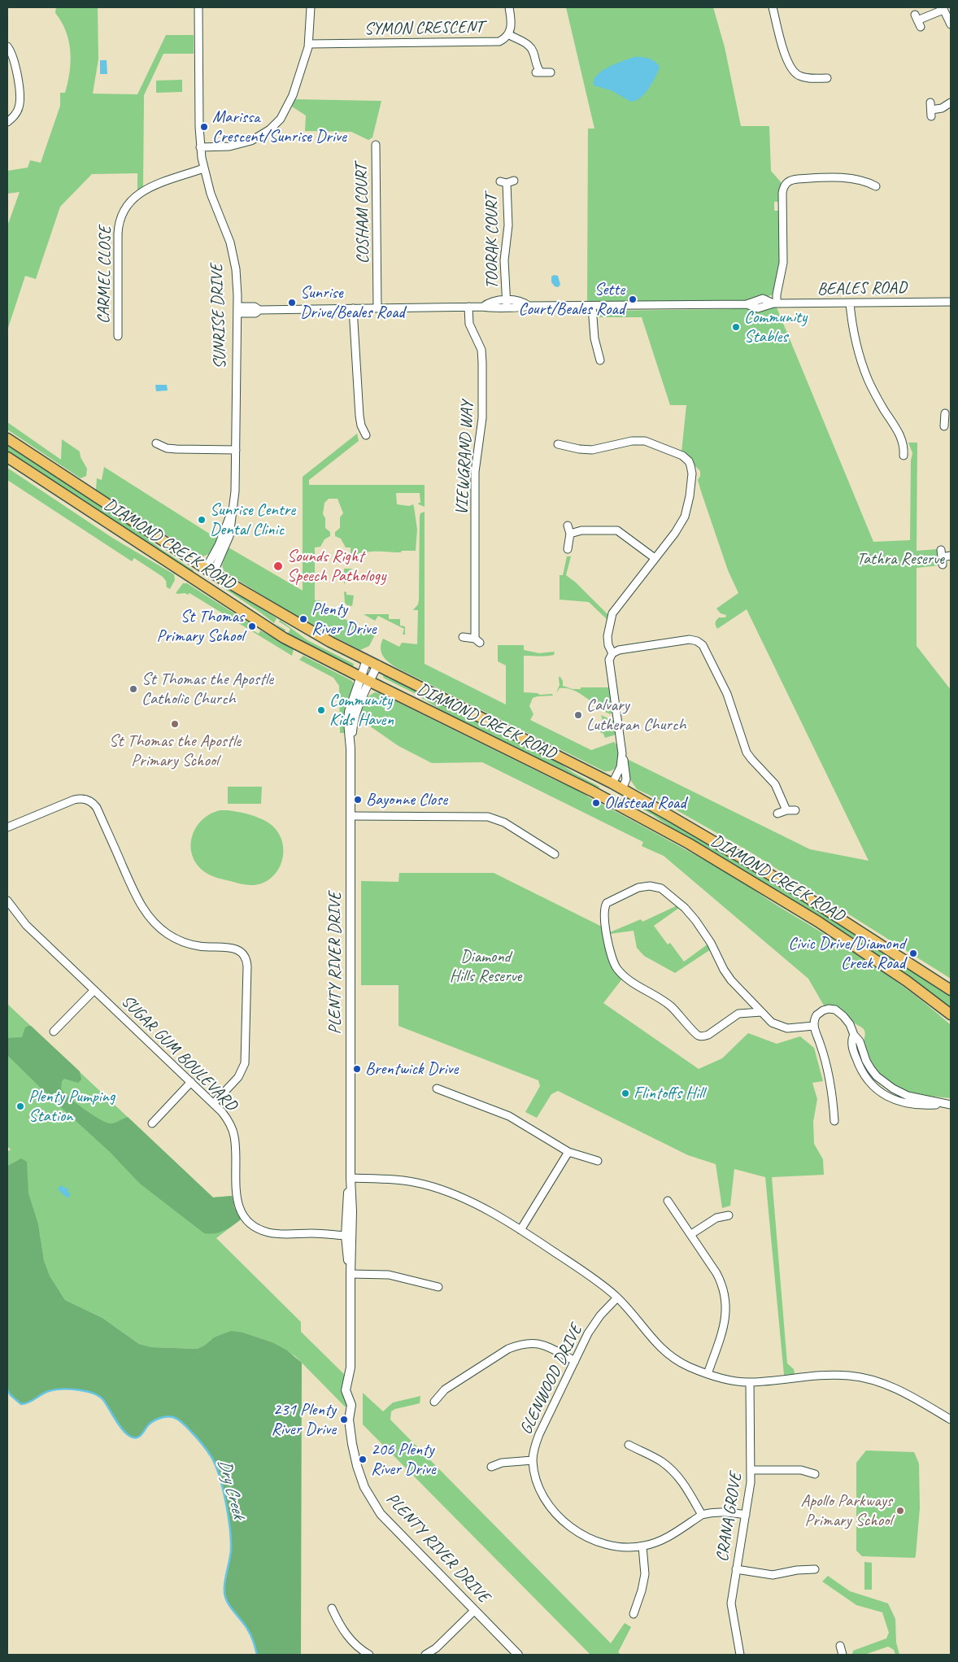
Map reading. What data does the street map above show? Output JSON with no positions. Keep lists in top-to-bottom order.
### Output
{
  "streets": {
    "main road": ["SUNRISE DRIVE", "DIAMOND CREEK ROAD"],
    "street": [
      "SYMON CRESCENT",
      "COSHAM COURT",
      "TOORAK COURT",
      "CARMEL CLOSE",
      "BEALES ROAD",
      "VIEWGRAND WAY",
      "PLENTY RIVER DRIVE",
      "SUGAR GUM BOULEVARD",
      "GLENWOOD DRIVE",
      "CRANA GROVE"
    ]
  },
  "crossings": [
    ["COSHAM COURT", "BEALES ROAD"],
    ["TOORAK COURT", "BEALES ROAD"],
    ["CARMEL CLOSE", "SUNRISE DRIVE"],
    ["BEALES ROAD", "SUNRISE DRIVE"],
    ["BEALES ROAD", "VIEWGRAND WAY"],
    ["SUNRISE DRIVE", "DIAMOND CREEK ROAD"],
    ["DIAMOND CREEK ROAD", "PLENTY RIVER DRIVE"],
    ["PLENTY RIVER DRIVE", "SUGAR GUM BOULEVARD"],
    ["GLENWOOD DRIVE", "CRANA GROVE"]
  ],
  "water": ["Dry Creek"],
  "parks": ["Tathra Reserve", "Diamond Hills Reserve"],
  "places": [
    "Marissa Crescent/Sunrise Drive",
    "Sette Court/Beales Road",
    "Sunrise Drive/Beales Road",
    "Community Stables",
    "Sunrise Centre Dental Clinic",
    "Sounds Right Speech Pathology",
    "Plenty River Drive",
    "St Thomas Primary School",
    "St Thomas the Apostle Catholic Church",
    "Community Kids Haven",
    "Calvary Lutheran Church",
    "St Thomas the Apostle Primary School",
    "Bayonne Close",
    "Oldstead Road",
    "Civic Drive/Diamond Creek Road",
    "Brentwick Drive",
    "Flintoffs Hill",
    "Plenty Pumping Station",
    "231 Plenty River Drive",
    "206 Plenty River Drive",
    "Apollo Parkways Primary School"
  ]
}
